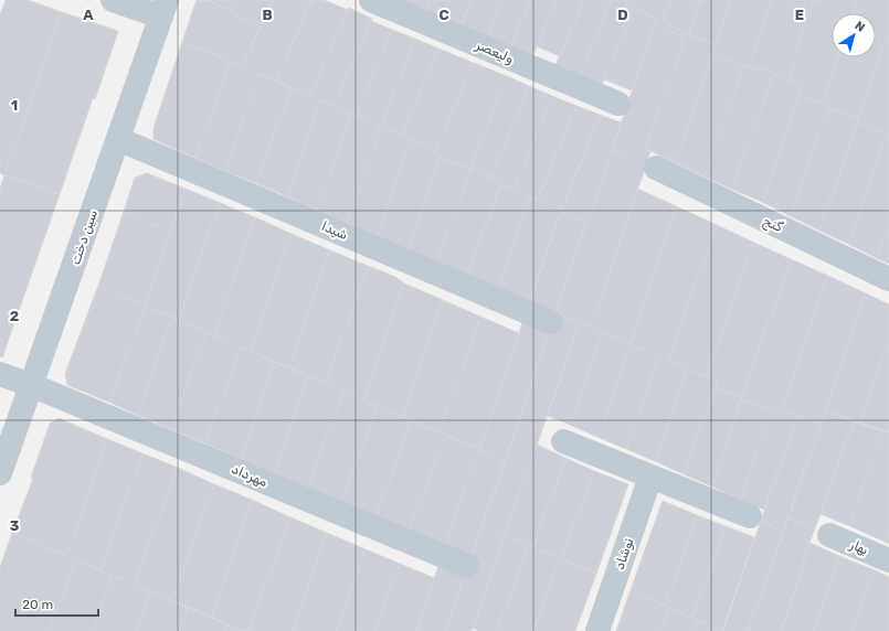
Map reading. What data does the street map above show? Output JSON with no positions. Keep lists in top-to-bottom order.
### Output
{
  "streets": {
    "street": [
      "ولیعصر",
      "گنج",
      "شیدا",
      "سین دخت",
      "مهرداد",
      "بهار",
      "نوشاد"
    ]
  },
  "crossings": [
    ["شیدا", "سین دخت"],
    ["سین دخت", "مهرداد"]
  ],
  "scale_bar": "20 m",
  "north": "top right",
  "grid": {
    "columns": [
      "A",
      "B",
      "C",
      "D",
      "E"
    ],
    "rows": ["1", "2", "3"]
  }
}
